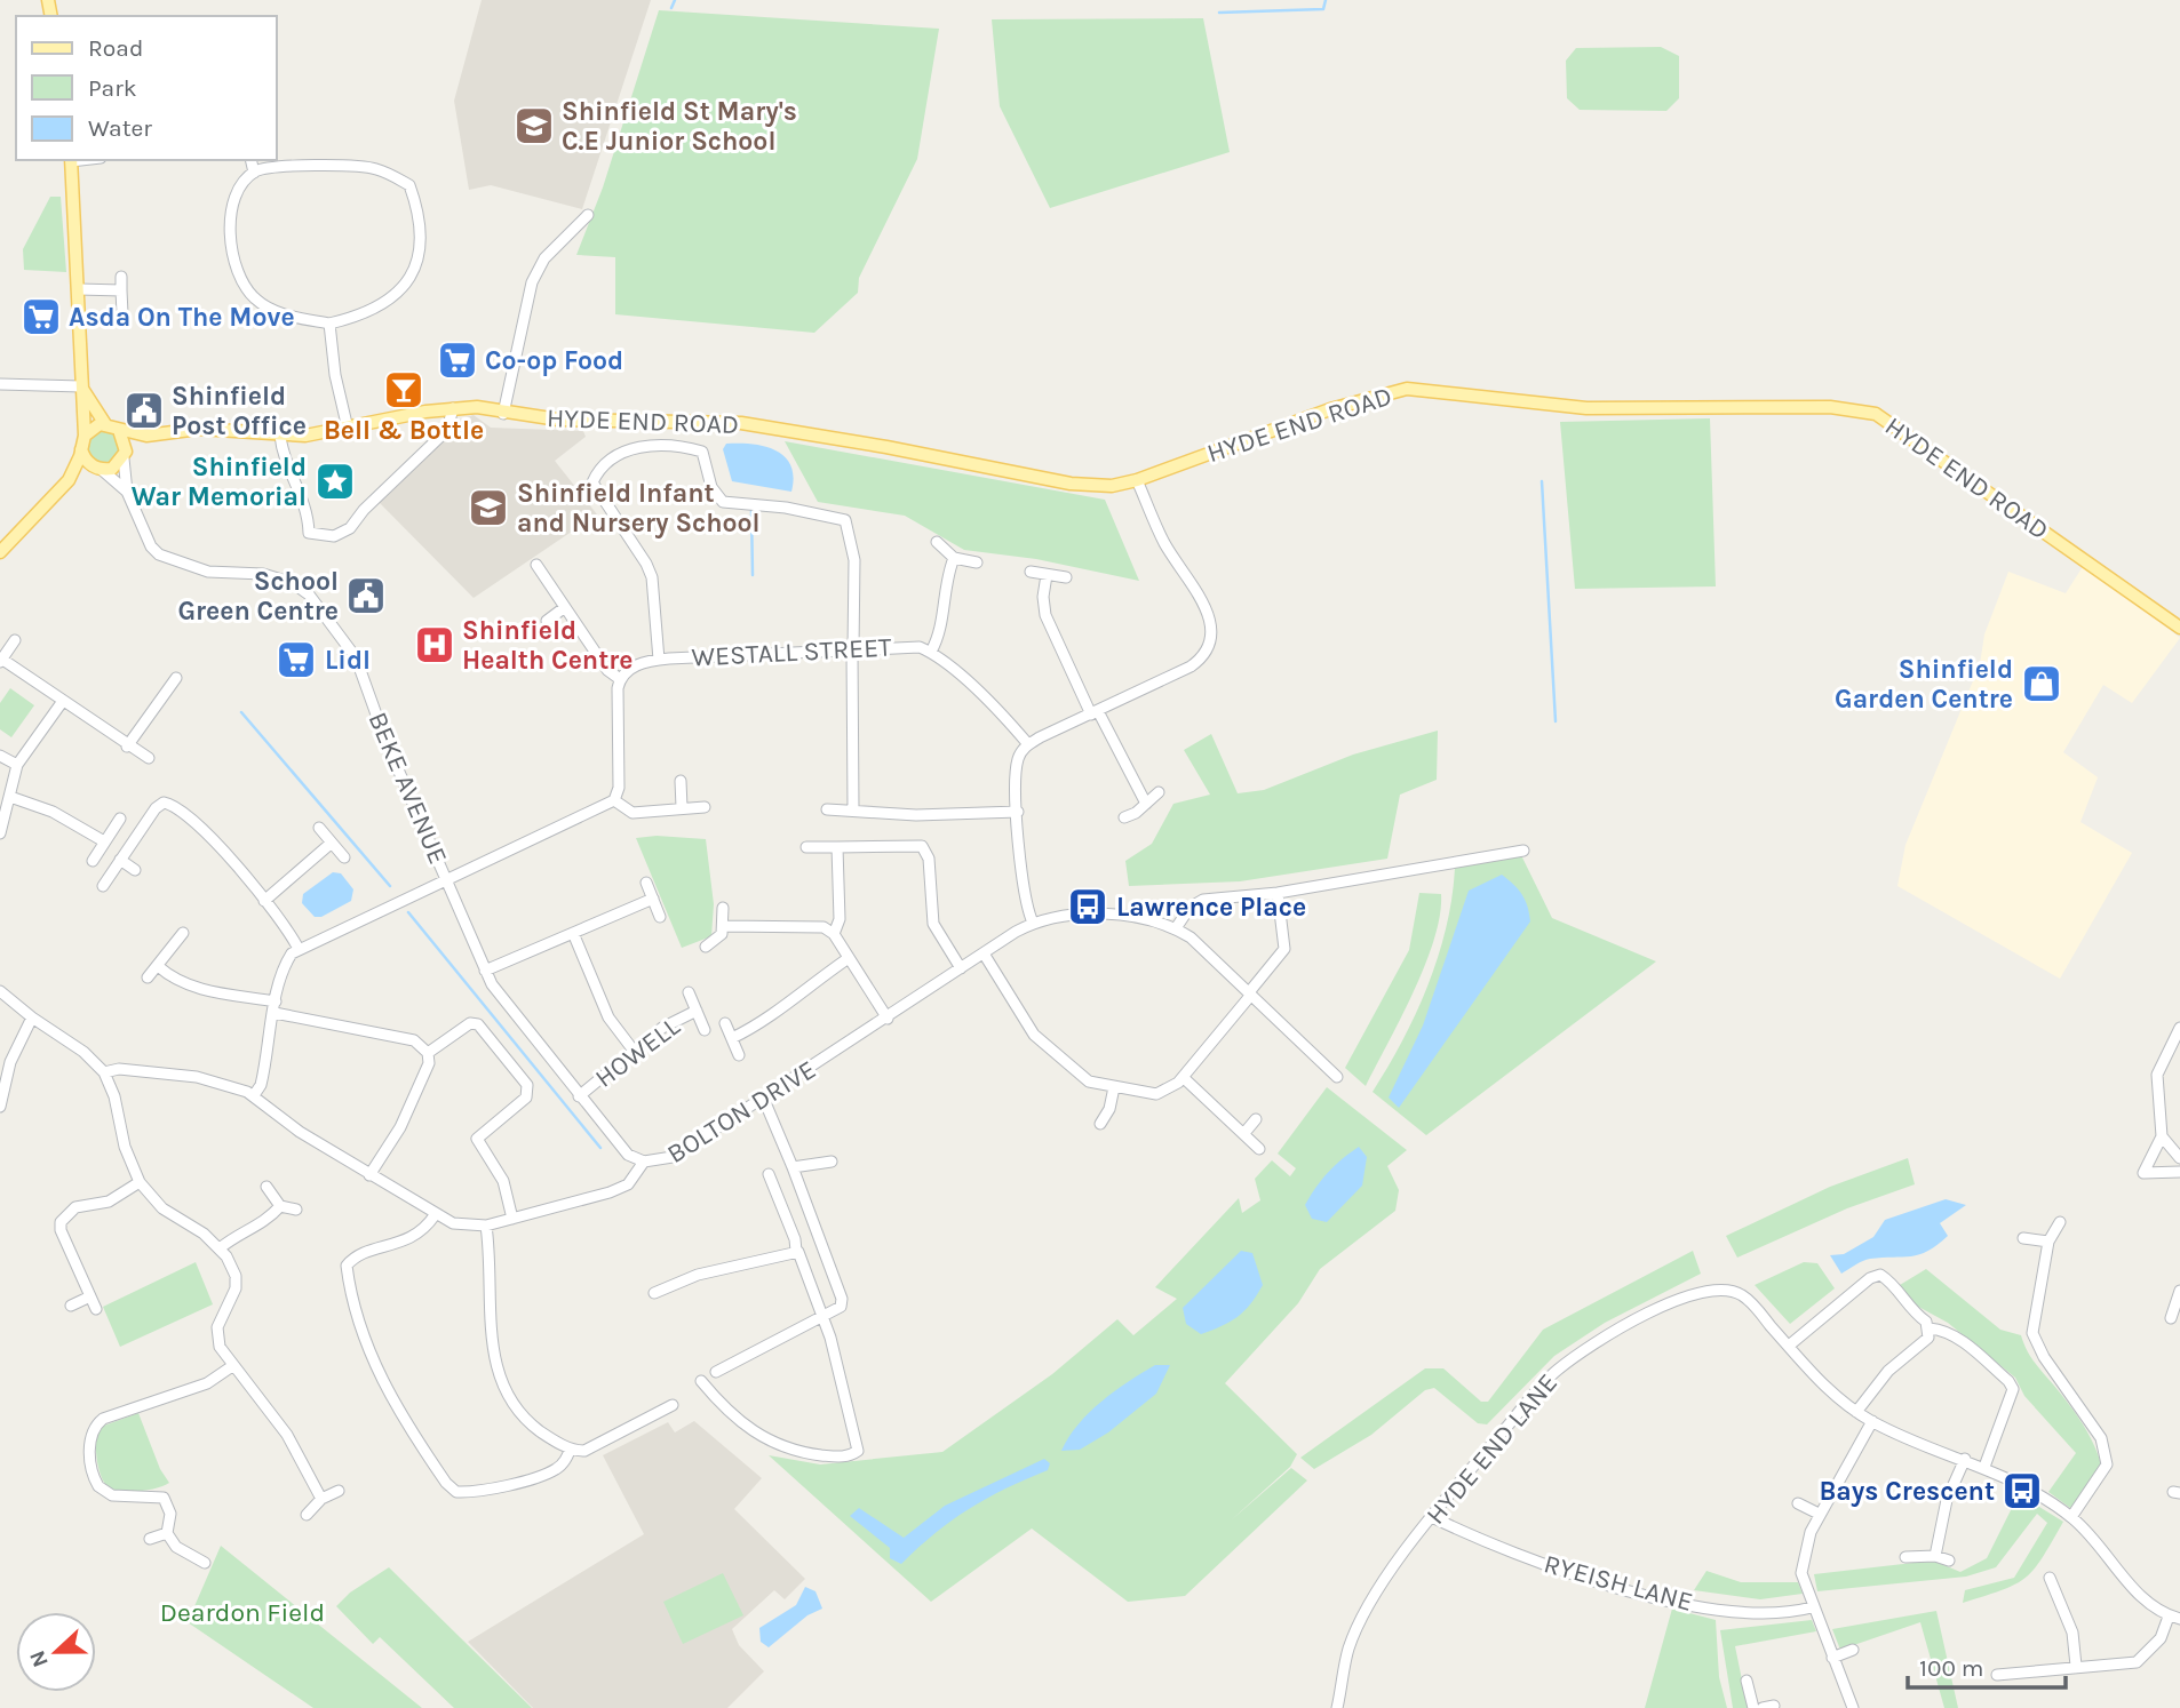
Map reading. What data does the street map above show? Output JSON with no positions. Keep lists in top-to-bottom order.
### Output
{
  "streets": {
    "main road": ["HYDE END ROAD"],
    "street": [
      "WESTALL STREET",
      "BEKE AVENUE",
      "HOWELL",
      "BOLTON DRIVE",
      "HYDE END LANE",
      "RYEISH LANE"
    ]
  },
  "crossings": [
    ["BEKE AVENUE", "HOWELL"],
    ["BEKE AVENUE", "BOLTON DRIVE"],
    ["HYDE END LANE", "RYEISH LANE"]
  ],
  "parks": ["Deardon Field"],
  "places": {
    "school or university": ["Shinfield St Mary's C.E Junior School", "Shinfield Infant and Nursery School"],
    "supermarket": ["Asda On The Move", "Co-op Food", "Lidl"],
    "bar": ["Bell & Bottle"],
    "public building": ["Shinfield Post Office", "School Green Centre"],
    "place": ["Shinfield War Memorial"],
    "hospital": ["Shinfield Health Centre"],
    "shop": ["Shinfield Garden Centre"],
    "bus stop": ["Lawrence Place", "Bays Crescent"]
  },
  "legend": ["Road", "Park", "Water"],
  "scale_bar": "100 m",
  "north": "left"
}
